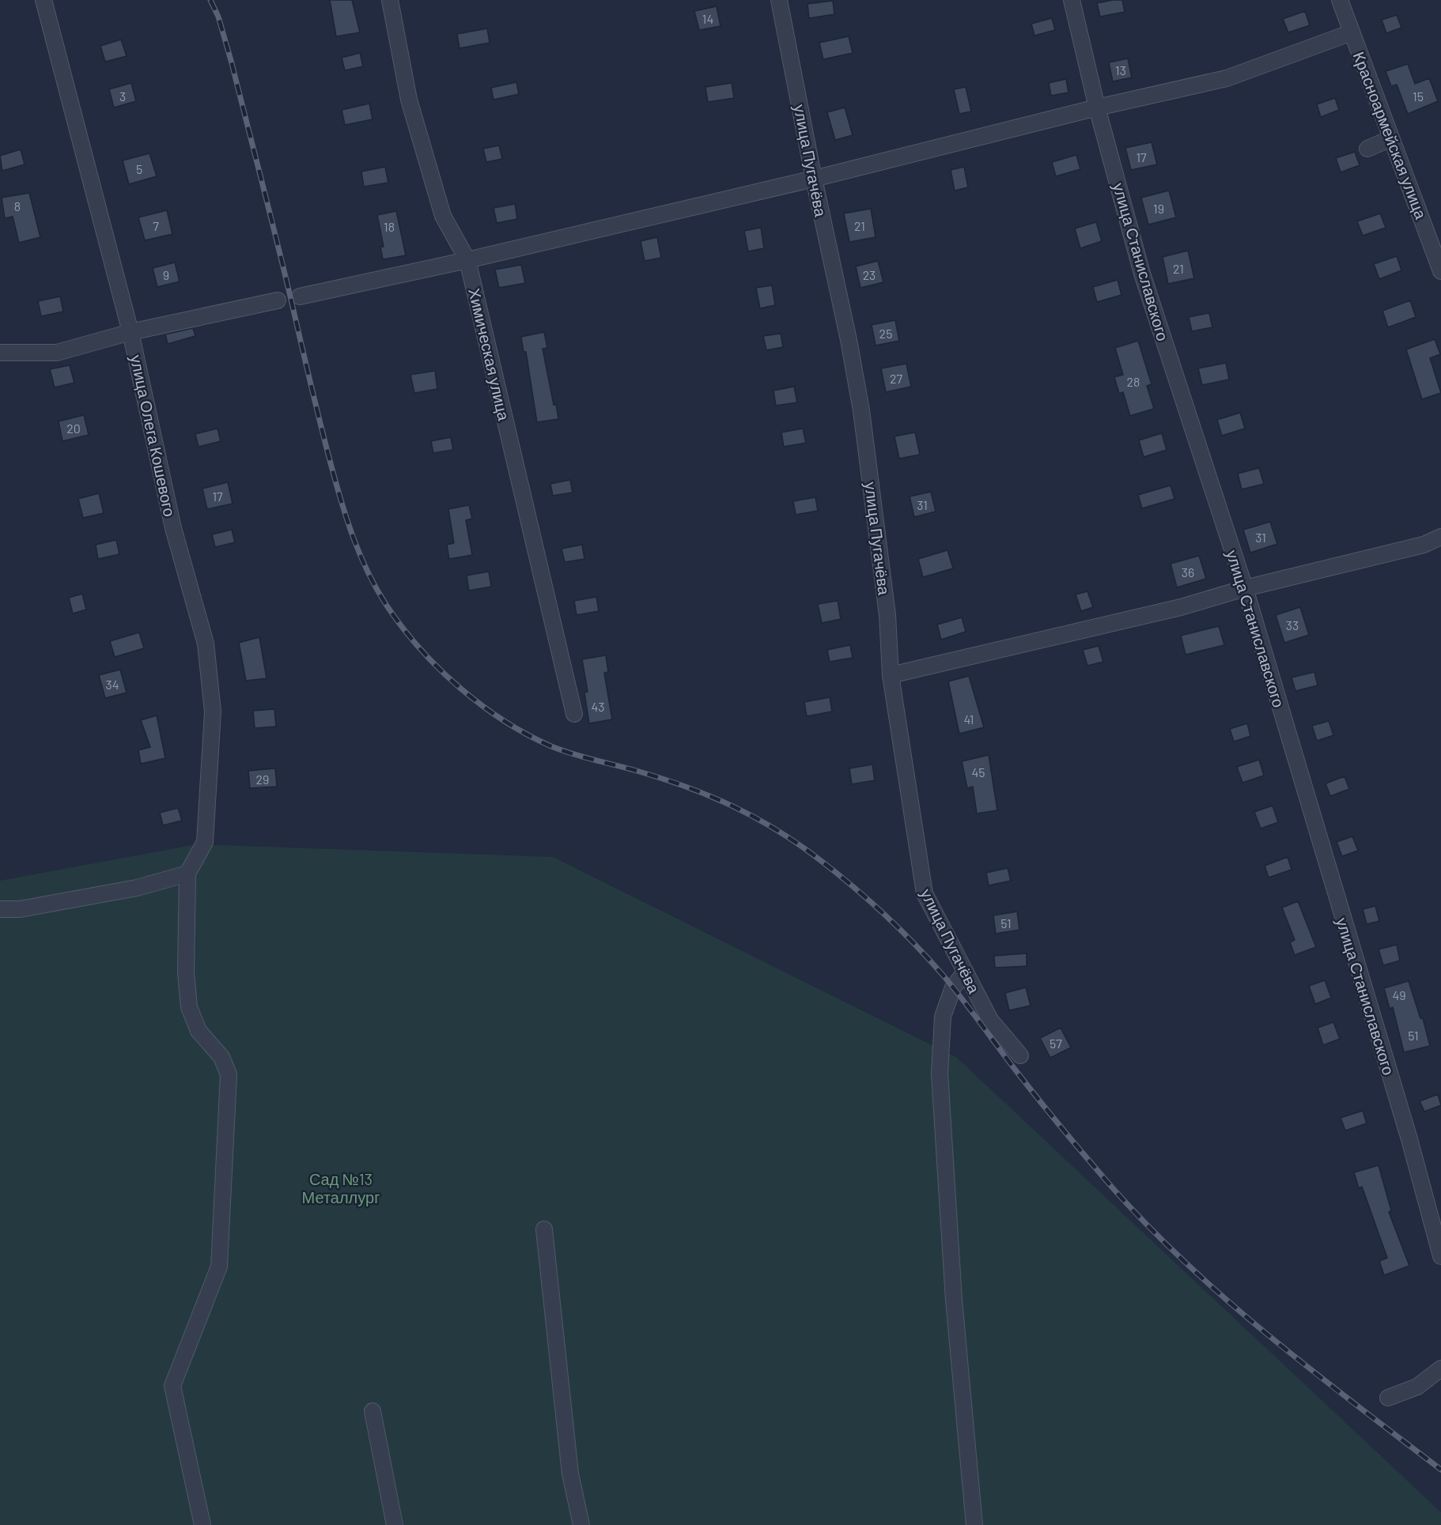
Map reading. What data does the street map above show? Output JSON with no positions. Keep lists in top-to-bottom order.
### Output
{
  "streets": {
    "street": [
      "Красноармейская улица",
      "улица Пугачёва",
      "улица Станиславского",
      "Химическая улица",
      "улица Олега Кошевого"
    ]
  },
  "parks": ["Сад №13 Металлург"],
  "house_numbers": [
    "14",
    "13",
    "3",
    "15",
    "17",
    "5",
    "8",
    "19",
    "7",
    "21",
    "18",
    "21",
    "9",
    "23",
    "25",
    "27",
    "28",
    "20",
    "17",
    "31",
    "31",
    "36",
    "33",
    "34",
    "43",
    "41",
    "45",
    "29",
    "51",
    "49",
    "51",
    "57"
  ]
}
